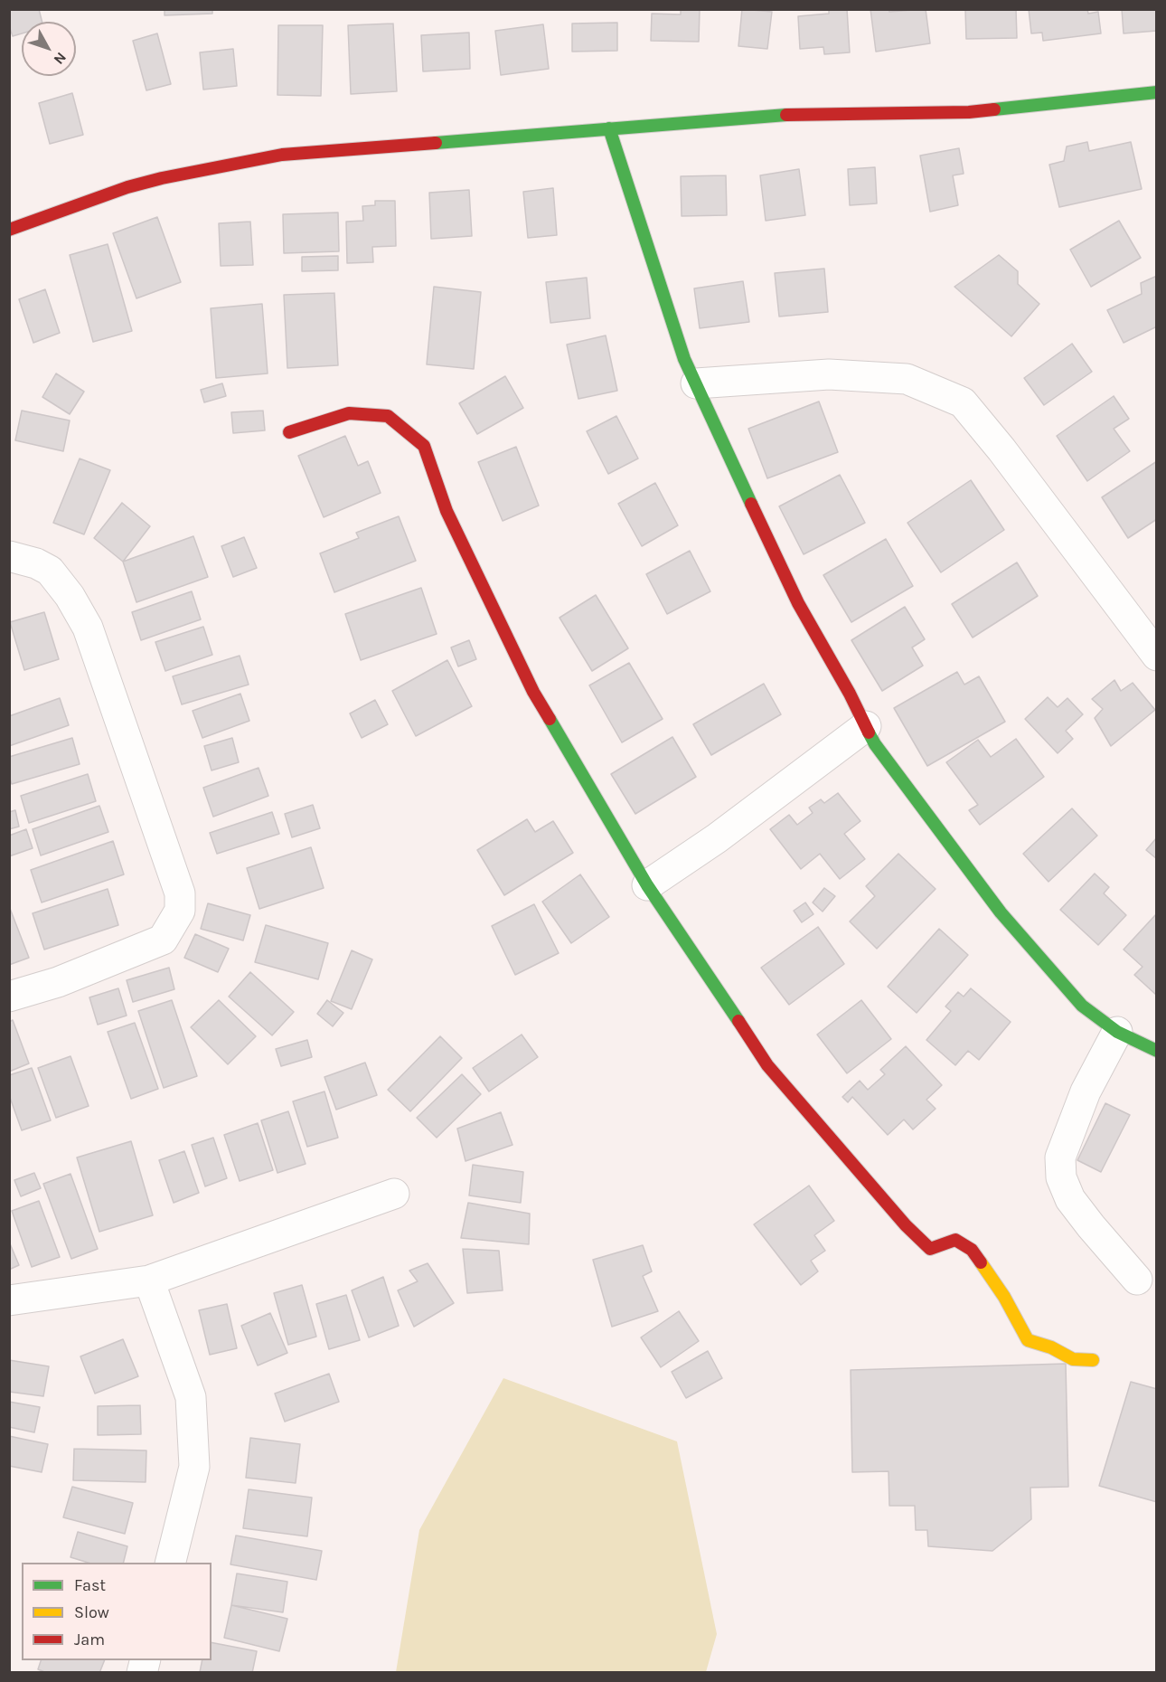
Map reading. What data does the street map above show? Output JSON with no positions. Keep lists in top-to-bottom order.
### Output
{
  "legend": ["Fast", "Slow", "Jam"],
  "north": "bottom right"
}
